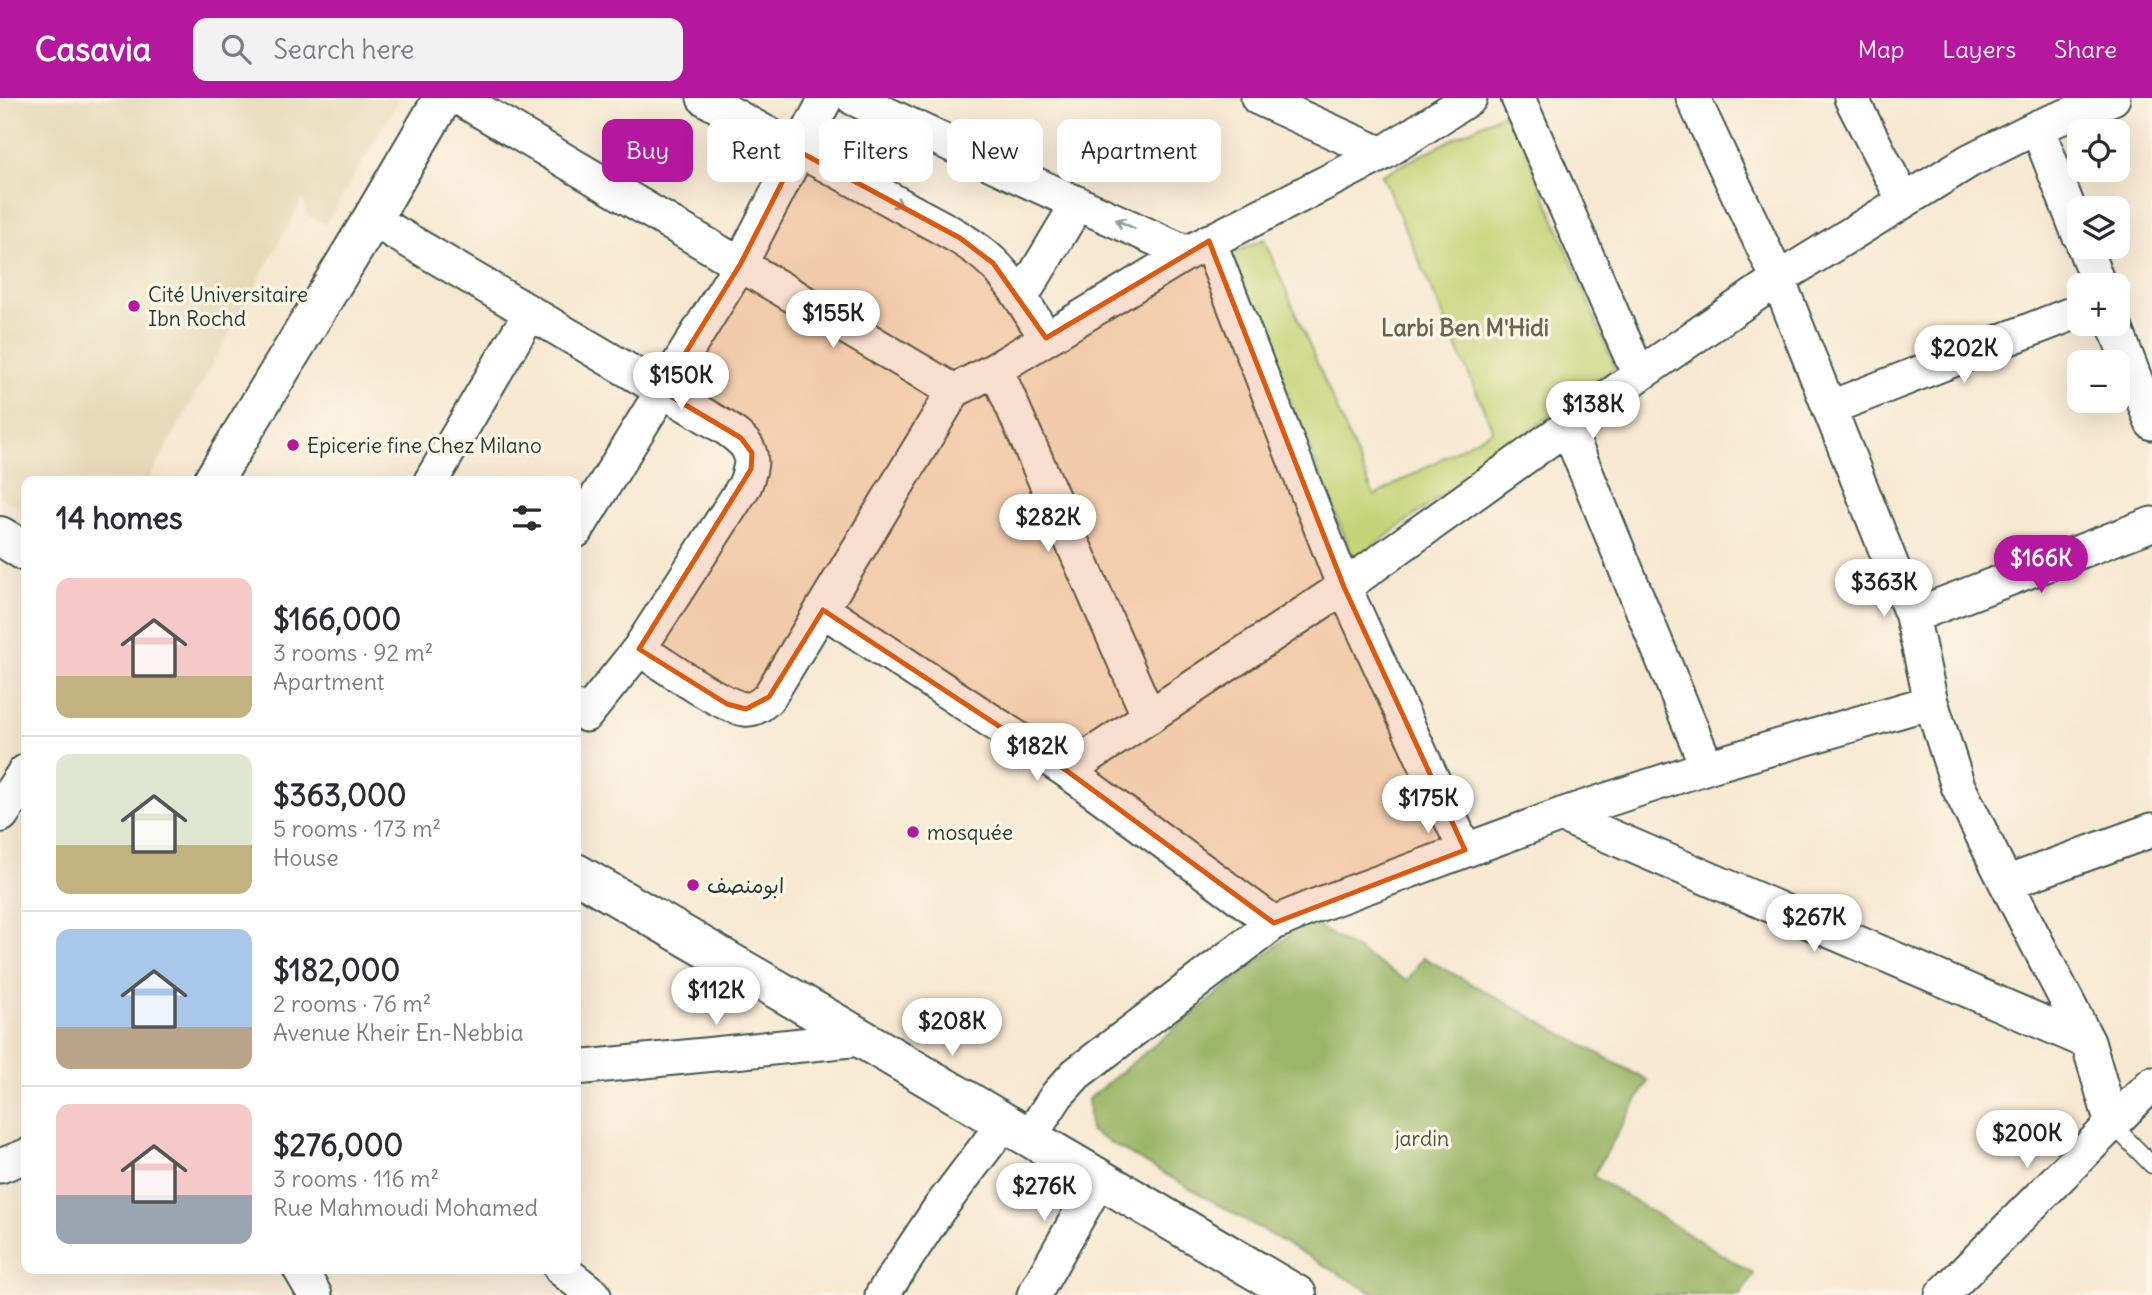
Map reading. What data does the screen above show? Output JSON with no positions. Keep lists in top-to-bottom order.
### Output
{
  "districts": ["Larbi Ben M'Hidi"],
  "parks": ["jardin"],
  "places": [
    "Cité Universitaire Ibn Rochd",
    "Epicerie fine Chez Milano",
    "mosquée",
    "ابومنصف"
  ],
  "page": {
    "header": "Casavia",
    "search": "Search here",
    "nav": ["Map", "Layers", "Share"],
    "map_buttons": ["+", "−"],
    "chip": [
      "Buy",
      "Rent",
      "Filters",
      "New",
      "Apartment"
    ],
    "price": [
      "$155K",
      "$202K",
      "$150K",
      "$138K",
      "$282K",
      "$166K",
      "$363K",
      "$182K",
      "$175K",
      "$267K",
      "$112K",
      "$208K",
      "$200K",
      "$276K"
    ],
    "heading": "14 homes",
    "list": [
      {
        "name": "$166,000",
        "note": "3 rooms · 92 m² · Apartment"
      },
      {
        "name": "$363,000",
        "note": "5 rooms · 173 m² · House"
      },
      {
        "name": "$182,000",
        "note": "2 rooms · 76 m² · Avenue Kheir En-Nebbia"
      },
      {
        "name": "$276,000",
        "note": "3 rooms · 116 m² · Rue Mahmoudi Mohamed"
      }
    ]
  }
}
